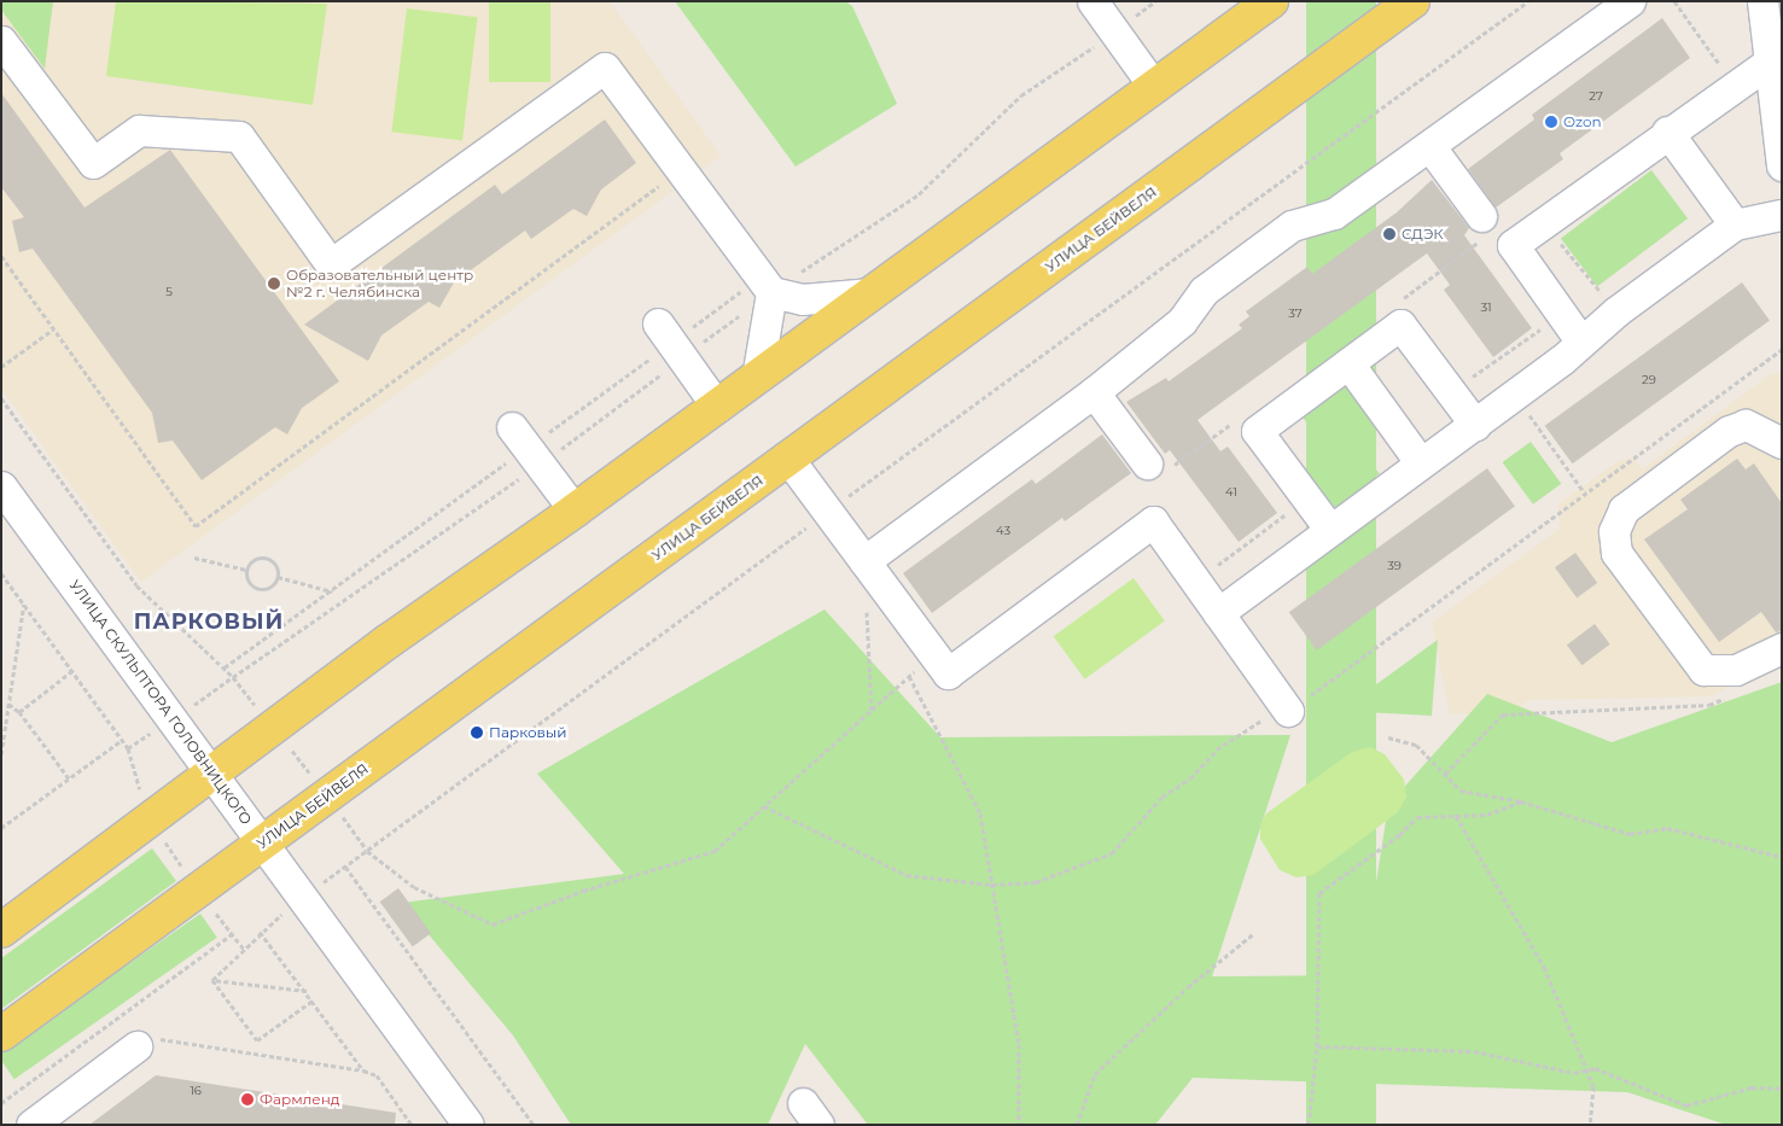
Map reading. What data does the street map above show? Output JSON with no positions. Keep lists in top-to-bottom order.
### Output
{
  "streets": {
    "main road": ["УЛИЦА БЕЙВЕЛЯ"],
    "street": ["УЛИЦА СКУЛЬПТОРА ГОЛОВНИЦКОГО"]
  },
  "crossings": [
    ["УЛИЦА БЕЙВЕЛЯ", "УЛИЦА СКУЛЬПТОРА ГОЛОВНИЦКОГО"]
  ],
  "districts": ["ПАРКОВЫЙ"],
  "places": [
    "Ozon",
    "СДЭК",
    "Образовательный центр №2 г. Челябинска",
    "Парковый",
    "Фармленд"
  ],
  "house_numbers": [
    "27",
    "5",
    "31",
    "37",
    "29",
    "41",
    "43",
    "39",
    "16"
  ]
}
